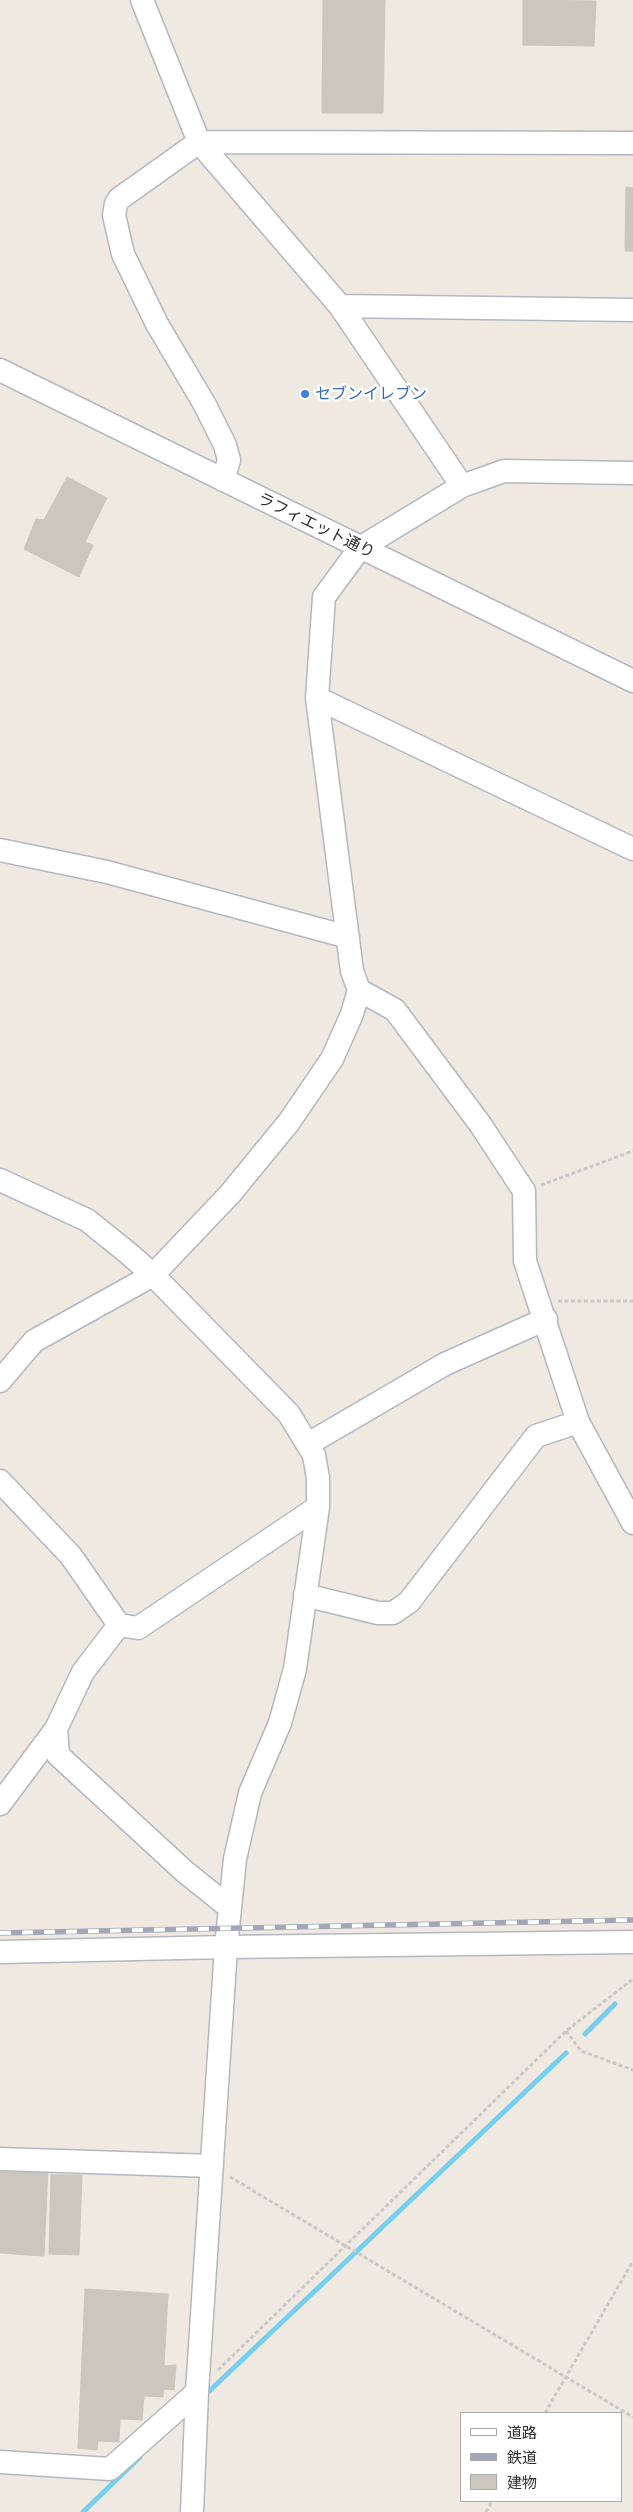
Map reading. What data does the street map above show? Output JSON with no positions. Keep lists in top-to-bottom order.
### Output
{
  "streets": {
    "street": ["ラフィエット通り"]
  },
  "places": ["セブンイレブン"],
  "legend": ["道路", "鉄道", "建物"]
}
